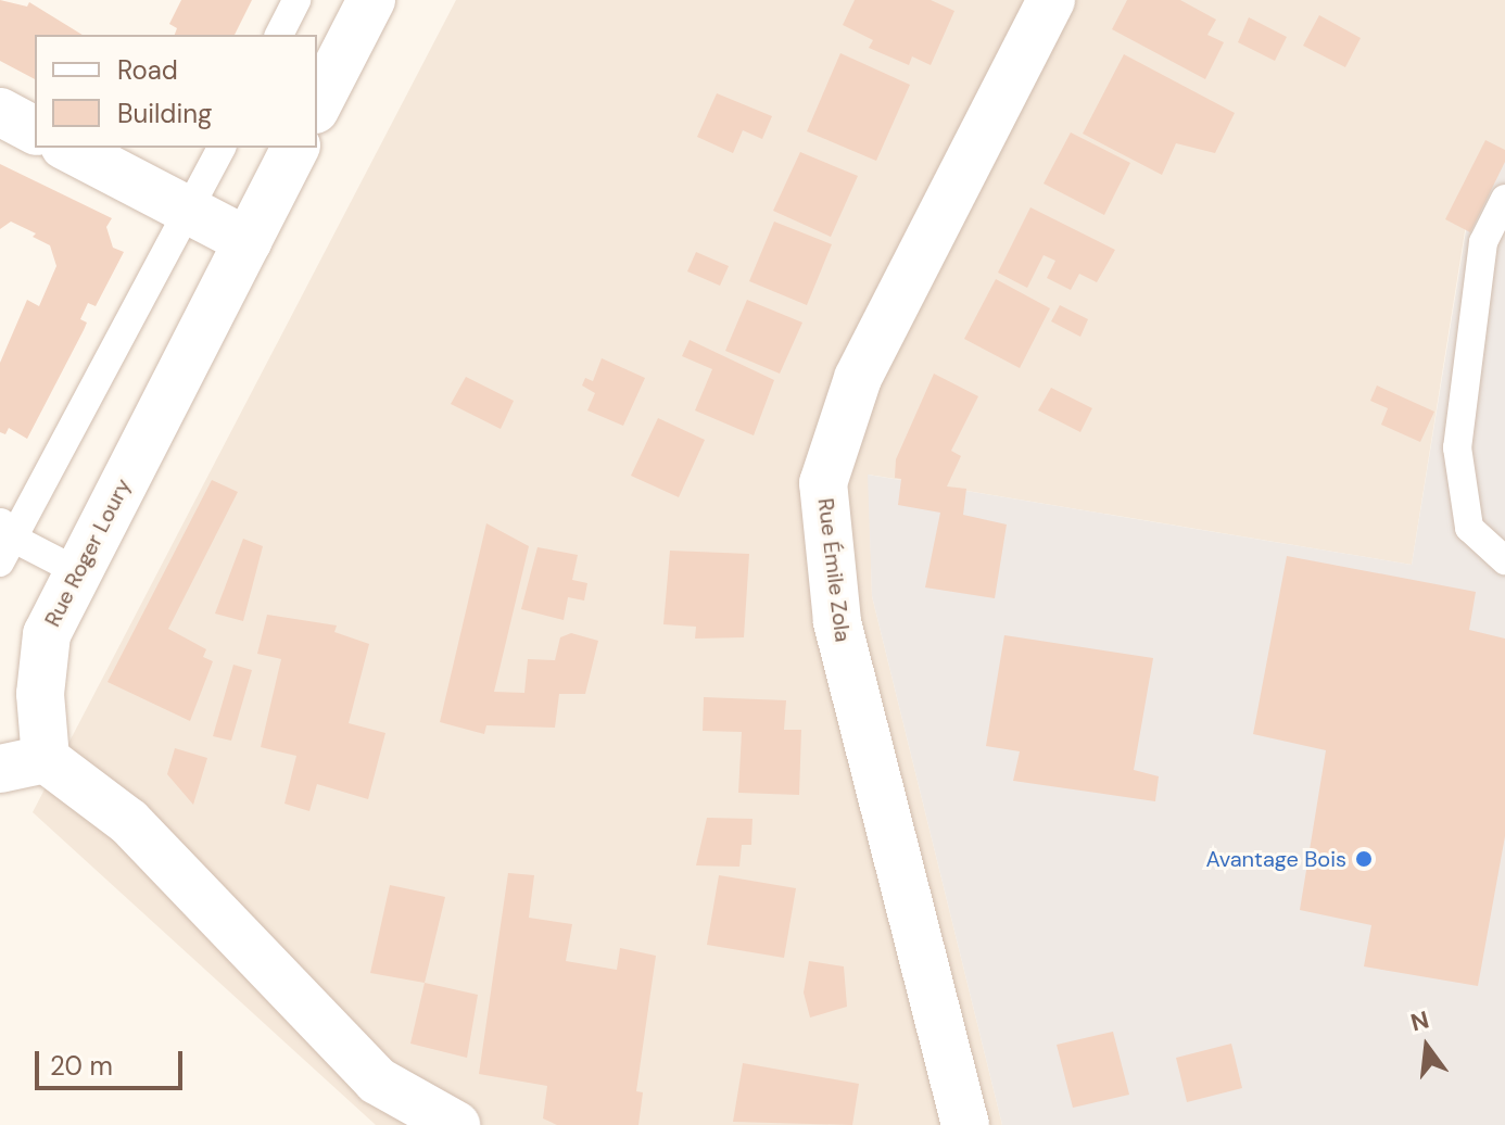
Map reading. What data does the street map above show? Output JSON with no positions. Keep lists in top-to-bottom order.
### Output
{
  "streets": {
    "street": ["Rue Roger Loury", "Rue Émile Zola"]
  },
  "places": ["Avantage Bois"],
  "legend": ["Road", "Building"],
  "scale_bar": "20 m",
  "north": "top"
}
